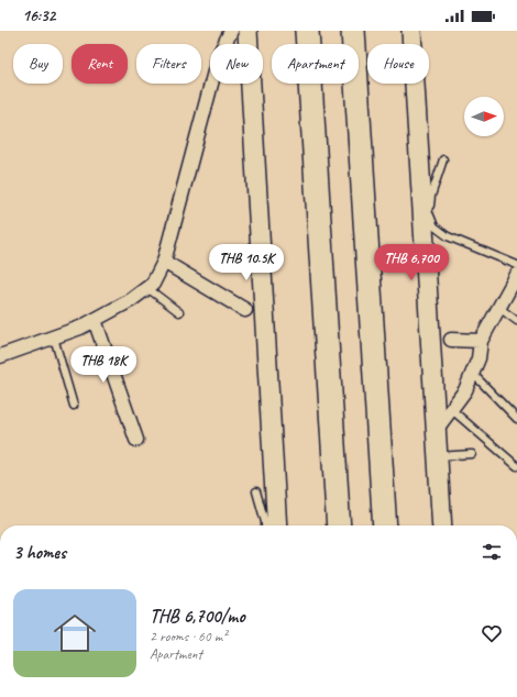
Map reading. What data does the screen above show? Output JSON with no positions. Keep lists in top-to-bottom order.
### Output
{
  "north": "right",
  "page": {
    "status": "16:32",
    "chip": [
      "Buy",
      "Rent",
      "Filters",
      "New",
      "Apartment",
      "House"
    ],
    "price": ["THB 10.5K", "THB 6,700", "THB 18K"],
    "heading": "3 homes",
    "list": [
      {
        "name": "THB 6,700/mo",
        "note": "2 rooms · 60 m² · Apartment"
      }
    ]
  }
}
